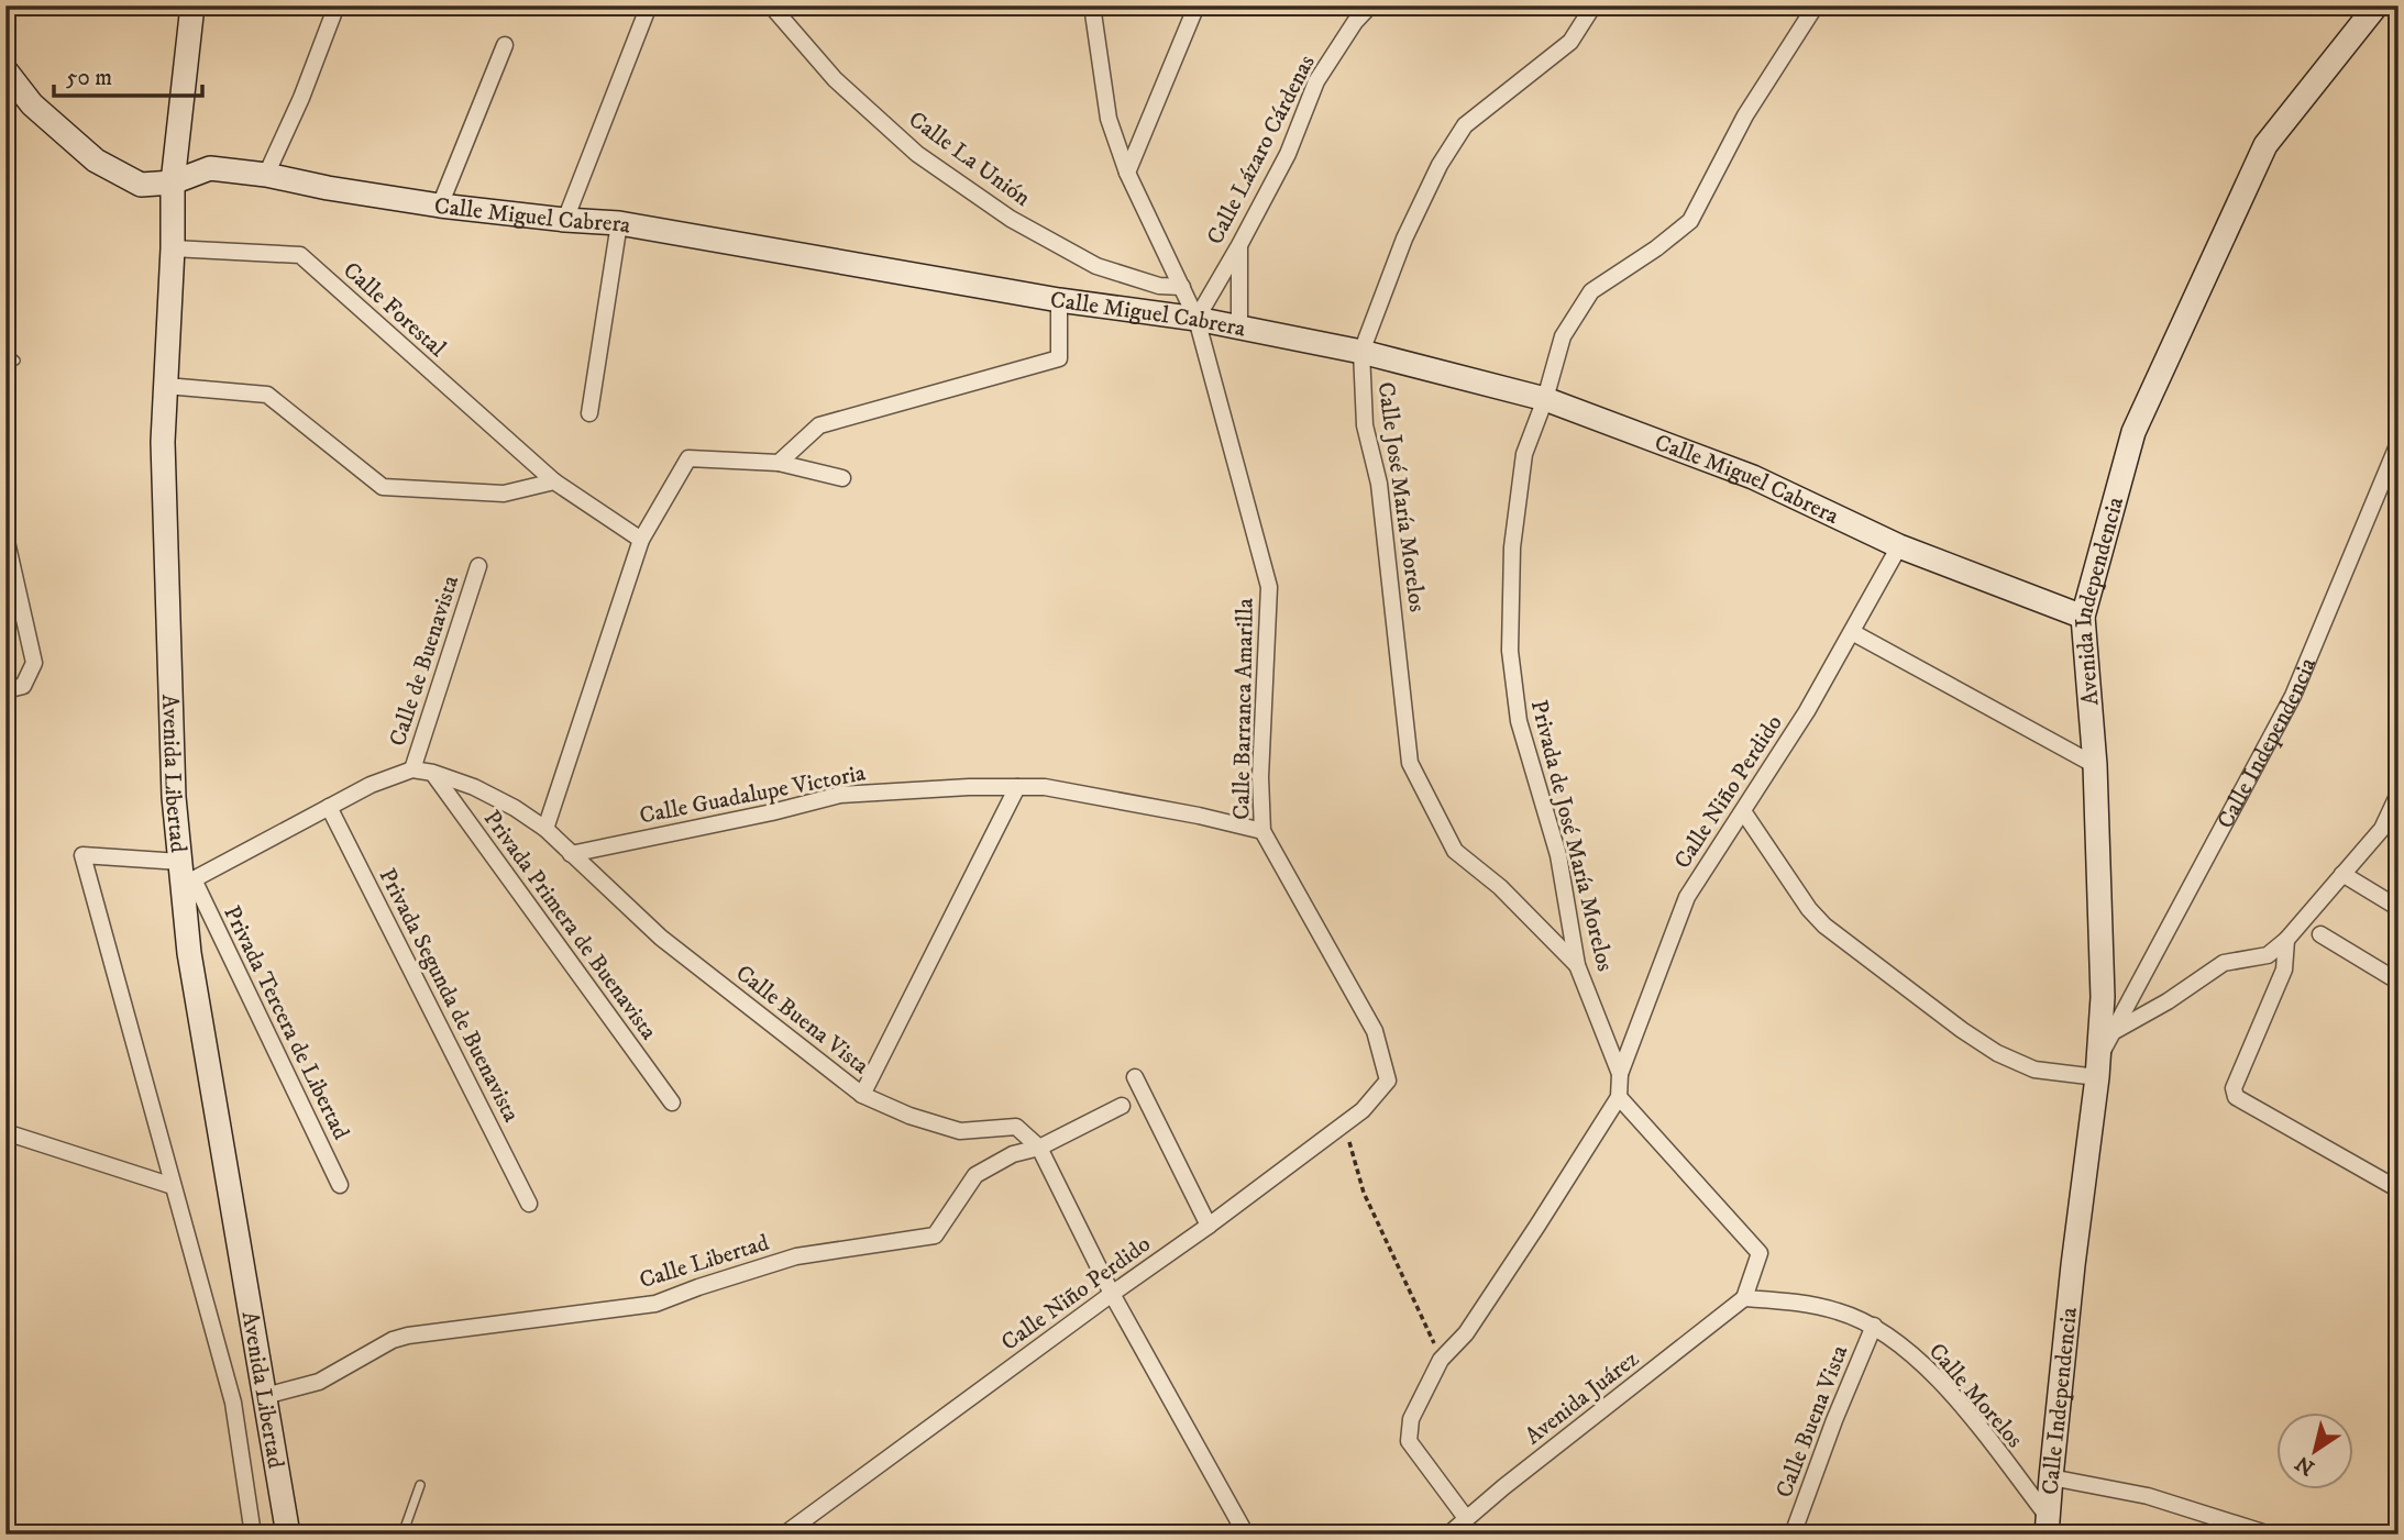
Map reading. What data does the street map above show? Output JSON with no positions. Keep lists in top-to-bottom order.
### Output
{
  "streets": {
    "street": [
      "Calle Lázaro Cárdenas",
      "Calle La Unión",
      "Calle Miguel Cabrera",
      "Calle Forestal",
      "Calle José María Morelos",
      "Avenida Independencia",
      "Calle de Buenavista",
      "Calle Barranca Amarilla",
      "Calle Independencia",
      "Avenida Libertad",
      "Calle Niño Perdido",
      "Calle Guadalupe Victoria",
      "Privada de José María Morelos",
      "Privada Primera de Buenavista",
      "Privada Segunda de Buenavista",
      "Calle Buena Vista",
      "Privada Tercera de Libertad",
      "Calle Libertad",
      "Calle Morelos",
      "Avenida Juárez"
    ]
  },
  "crossings": [
    ["Calle Lázaro Cárdenas", "Calle Miguel Cabrera"],
    ["Calle Lázaro Cárdenas", "Calle Barranca Amarilla"],
    ["Calle La Unión", "Calle Barranca Amarilla"],
    ["Calle Miguel Cabrera", "Calle José María Morelos"],
    ["Calle Miguel Cabrera", "Avenida Independencia"],
    ["Calle Miguel Cabrera", "Calle Barranca Amarilla"],
    ["Calle Miguel Cabrera", "Avenida Libertad"],
    ["Calle Miguel Cabrera", "Calle Niño Perdido"],
    ["Calle Miguel Cabrera", "Privada de José María Morelos"],
    ["Calle Forestal", "Avenida Libertad"],
    ["Calle José María Morelos", "Privada de José María Morelos"],
    ["Avenida Independencia", "Calle Independencia"],
    ["Calle de Buenavista", "Calle Buena Vista"],
    ["Calle Barranca Amarilla", "Calle Niño Perdido"],
    ["Calle Barranca Amarilla", "Calle Guadalupe Victoria"],
    ["Calle Independencia", "Calle Morelos"],
    ["Avenida Libertad", "Privada Tercera de Libertad"],
    ["Avenida Libertad", "Calle Libertad"],
    ["Calle Niño Perdido", "Privada de José María Morelos"],
    ["Calle Guadalupe Victoria", "Calle Buena Vista"],
    ["Privada Primera de Buenavista", "Calle Buena Vista"],
    ["Calle Buena Vista", "Calle Libertad"],
    ["Calle Buena Vista", "Calle Morelos"],
    ["Calle Morelos", "Avenida Juárez"]
  ],
  "scale_bar": "50 m",
  "north": "bottom left"
}
